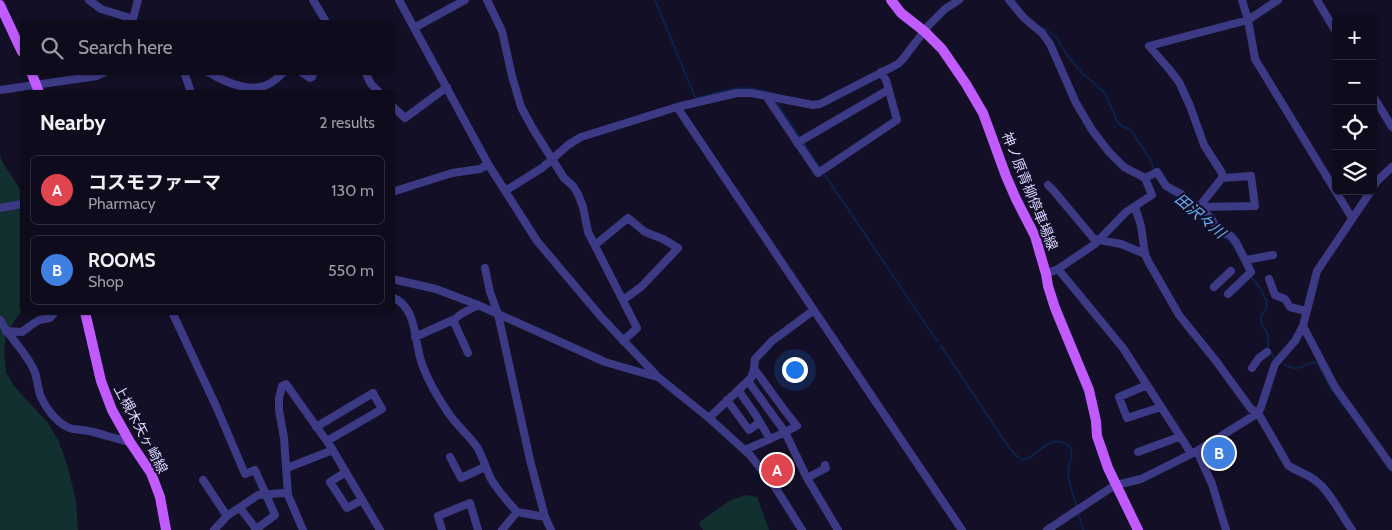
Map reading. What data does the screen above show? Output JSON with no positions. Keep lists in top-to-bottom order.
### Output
{
  "streets": {
    "main road": ["神ノ原青柳停車場線", "上槻木矢ヶ崎線"]
  },
  "water": ["田沢々川"],
  "page": {
    "map_buttons": ["+", "−"],
    "search": "Search here",
    "heading": ["Nearby", "2 results"],
    "list": [
      {
        "mark": "A",
        "name": "コスモファーマ",
        "note": "Pharmacy",
        "value": "130 m"
      },
      {
        "mark": "B",
        "name": "ROOMS",
        "note": "Shop",
        "value": "550 m"
      }
    ],
    "pins": ["B", "A"]
  }
}
